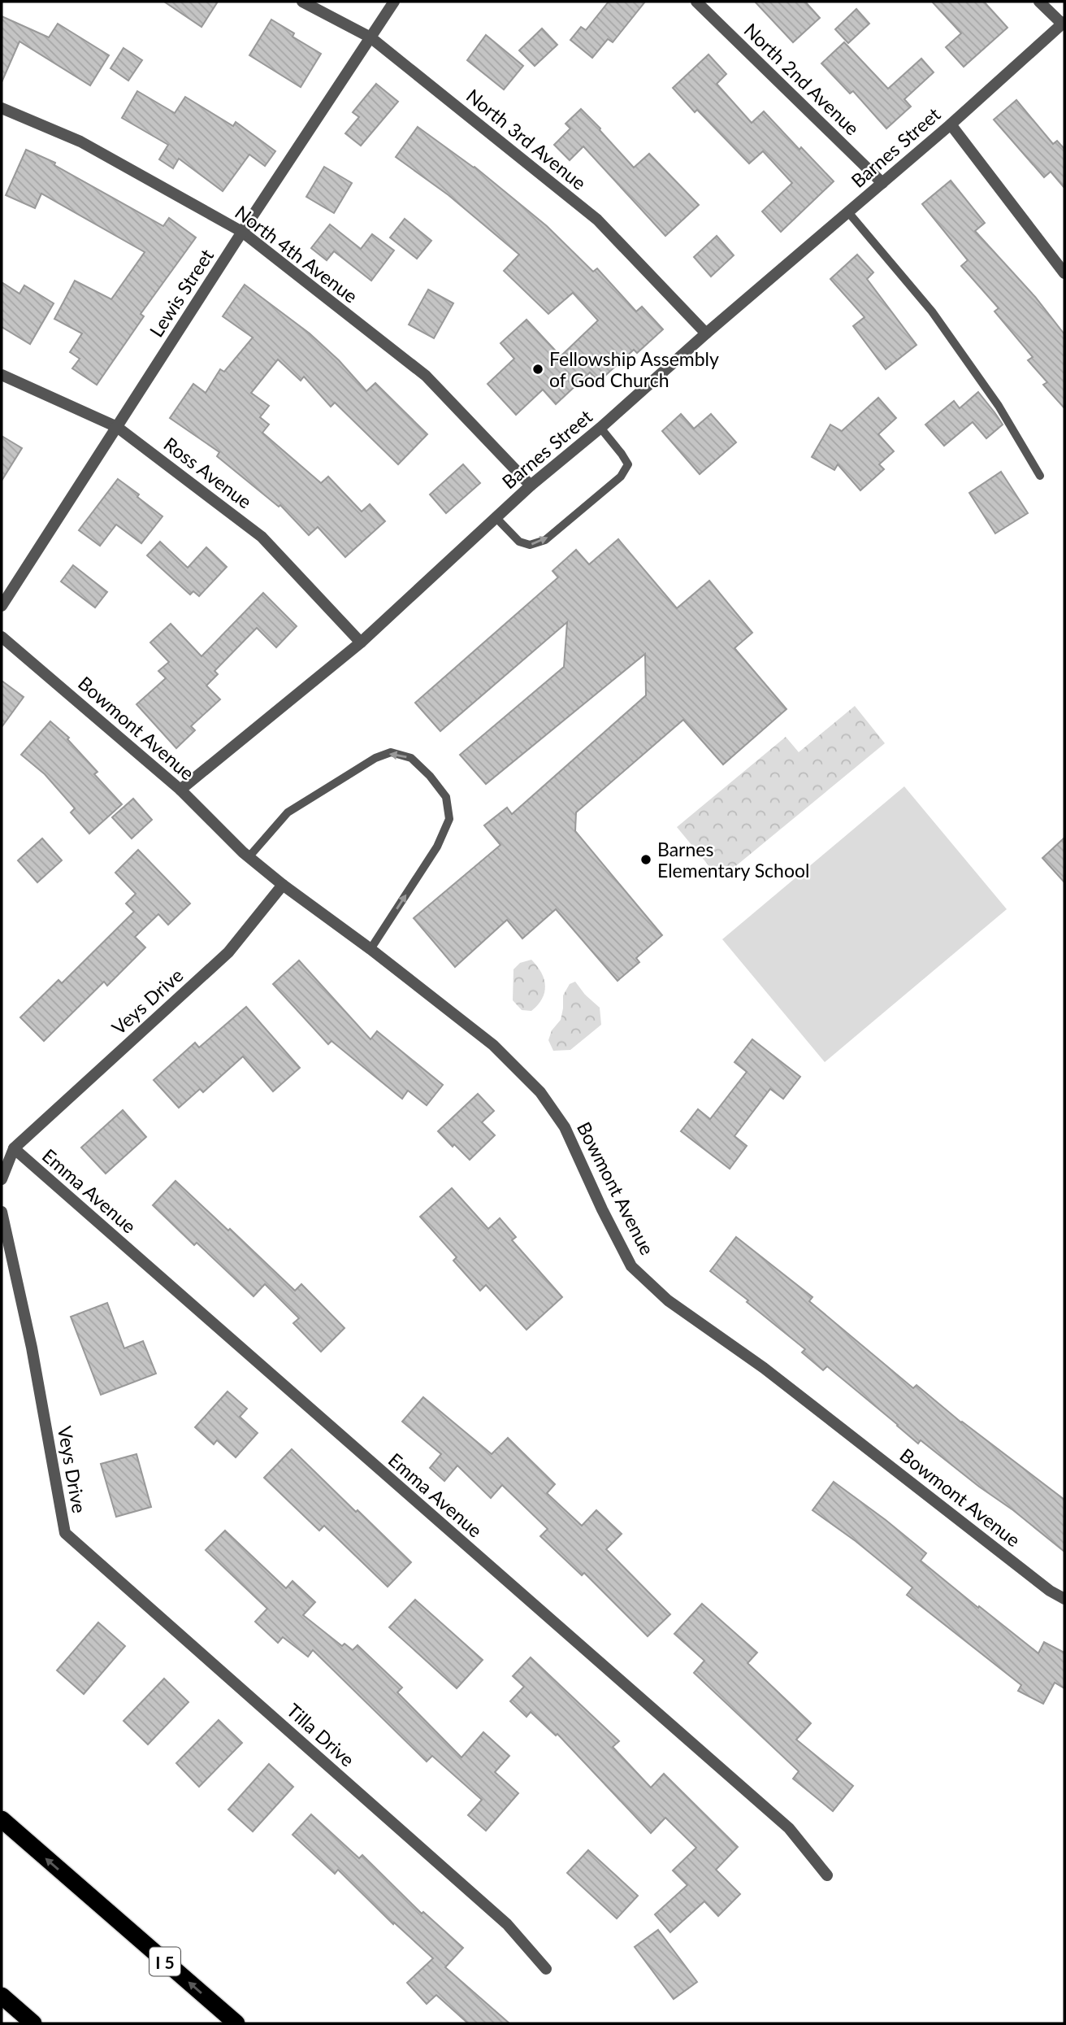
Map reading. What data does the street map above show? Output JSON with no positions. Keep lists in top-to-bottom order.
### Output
{
  "streets": {
    "highway": ["I 5"],
    "street": [
      "North 2nd Avenue",
      "North 3rd Avenue",
      "Barnes Street",
      "North 4th Avenue",
      "Lewis Street",
      "Ross Avenue",
      "Bowmont Avenue",
      "Veys Drive",
      "Emma Avenue",
      "Tilla Drive"
    ]
  },
  "crossings": [
    ["North 2nd Avenue", "Barnes Street"],
    ["North 3rd Avenue", "Barnes Street"],
    ["North 3rd Avenue", "Lewis Street"],
    ["Barnes Street", "North 4th Avenue"],
    ["Barnes Street", "Ross Avenue"],
    ["Barnes Street", "Bowmont Avenue"],
    ["North 4th Avenue", "Lewis Street"],
    ["Lewis Street", "Ross Avenue"],
    ["Bowmont Avenue", "Veys Drive"],
    ["Veys Drive", "Emma Avenue"],
    ["Veys Drive", "Tilla Drive"]
  ],
  "places": ["Fellowship Assembly of God Church", "Barnes Elementary School"]
}
